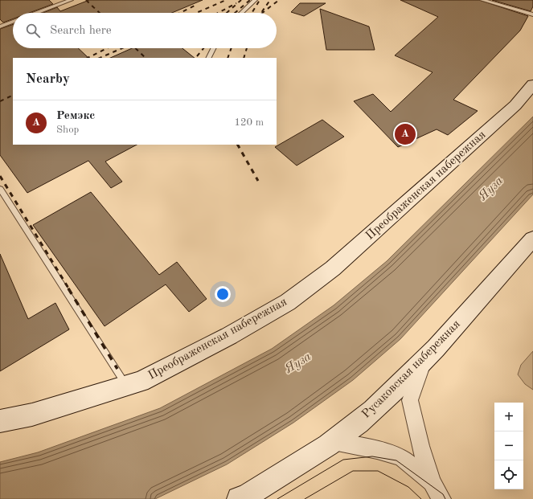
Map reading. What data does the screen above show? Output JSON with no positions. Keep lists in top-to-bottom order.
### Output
{
  "streets": {
    "main road": ["Преображенская набережная", "Русаковская набережная"]
  },
  "water": ["Яуза"],
  "page": {
    "search": "Search here",
    "heading": "Nearby",
    "list": [
      {
        "mark": "A",
        "name": "Ремэкс",
        "note": "Shop",
        "value": "120 m"
      }
    ],
    "pins": "A",
    "map_buttons": ["+", "−"]
  }
}
